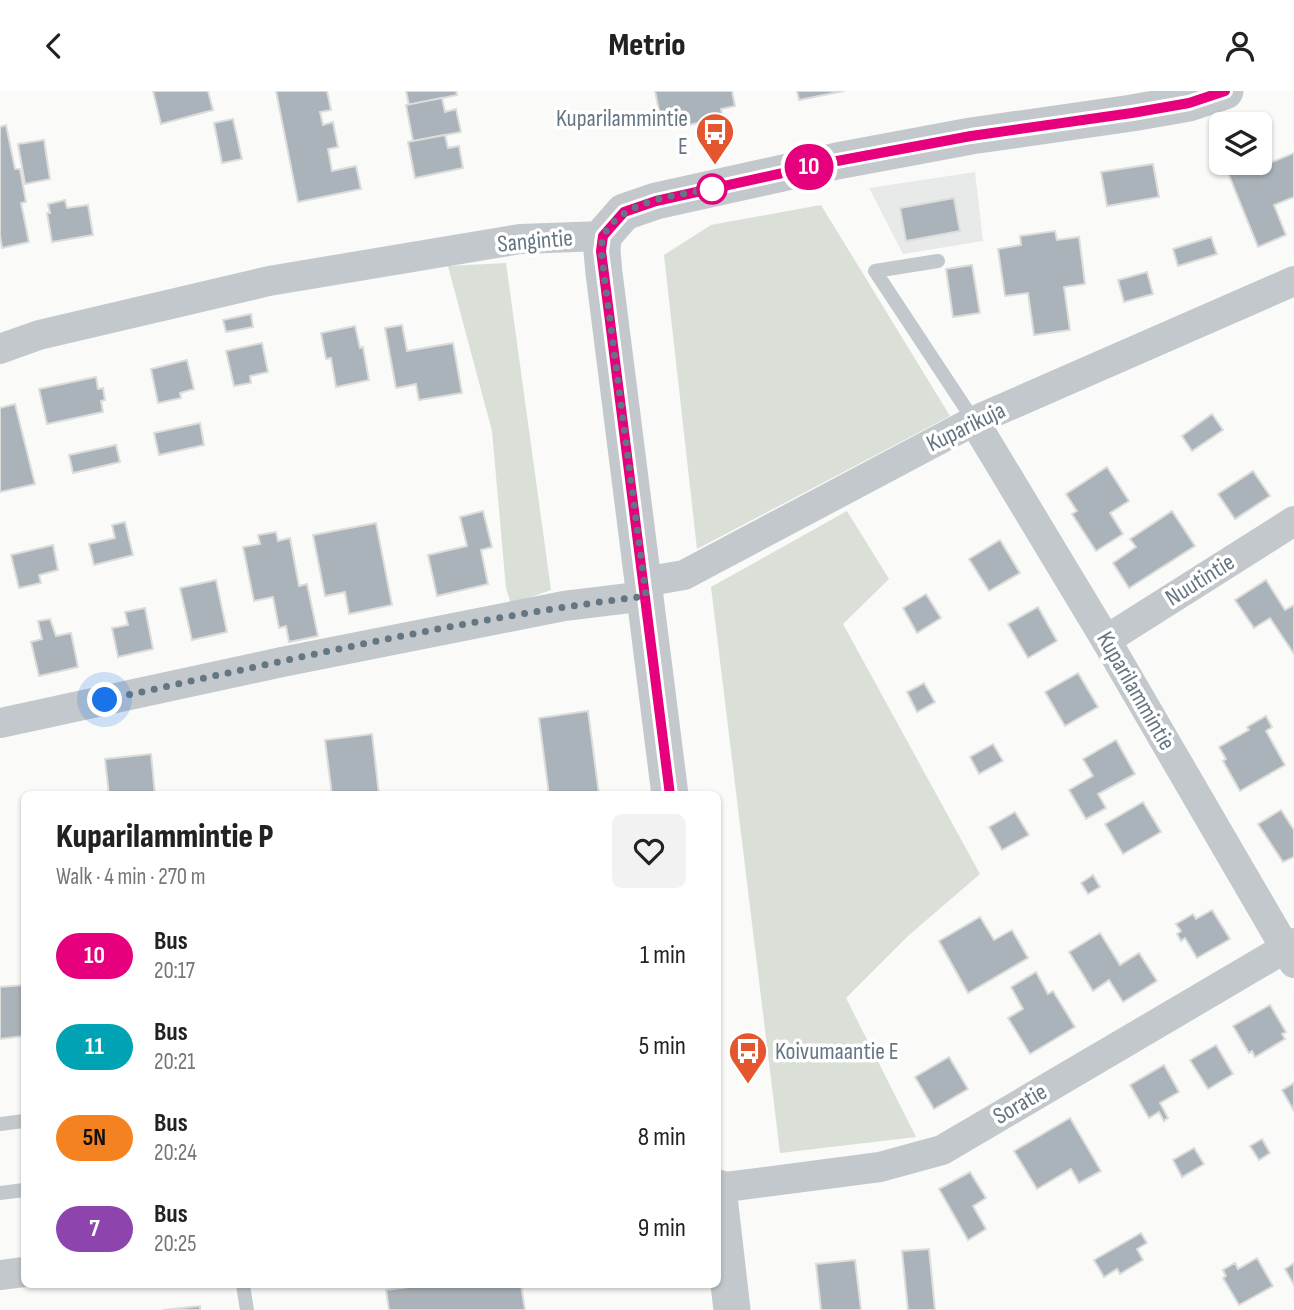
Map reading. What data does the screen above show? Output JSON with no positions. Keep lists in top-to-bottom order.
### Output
{
  "streets": {
    "street": [
      "Sangintie",
      "Kuparikuja",
      "Nuutintie",
      "Kuparilammintie",
      "Soratie"
    ]
  },
  "crossings": [
    ["Kuparikuja", "Kuparilammintie"],
    ["Nuutintie", "Kuparilammintie"],
    ["Kuparilammintie", "Soratie"]
  ],
  "places": {
    "bus stop": ["Kuparilammintie E", "Koivumaantie E"]
  },
  "lines": ["bus line 10"],
  "page": {
    "header": "Metrio",
    "on_map": "10",
    "heading": ["Kuparilammintie P", "Walk · 4 min · 270 m"],
    "list": [
      {
        "mark": "10",
        "name": "Bus",
        "note": "20:17",
        "value": "1 min"
      },
      {
        "mark": "11",
        "name": "Bus",
        "note": "20:21",
        "value": "5 min"
      },
      {
        "mark": "5N",
        "name": "Bus",
        "note": "20:24",
        "value": "8 min"
      },
      {
        "mark": "7",
        "name": "Bus",
        "note": "20:25",
        "value": "9 min"
      }
    ]
  }
}
